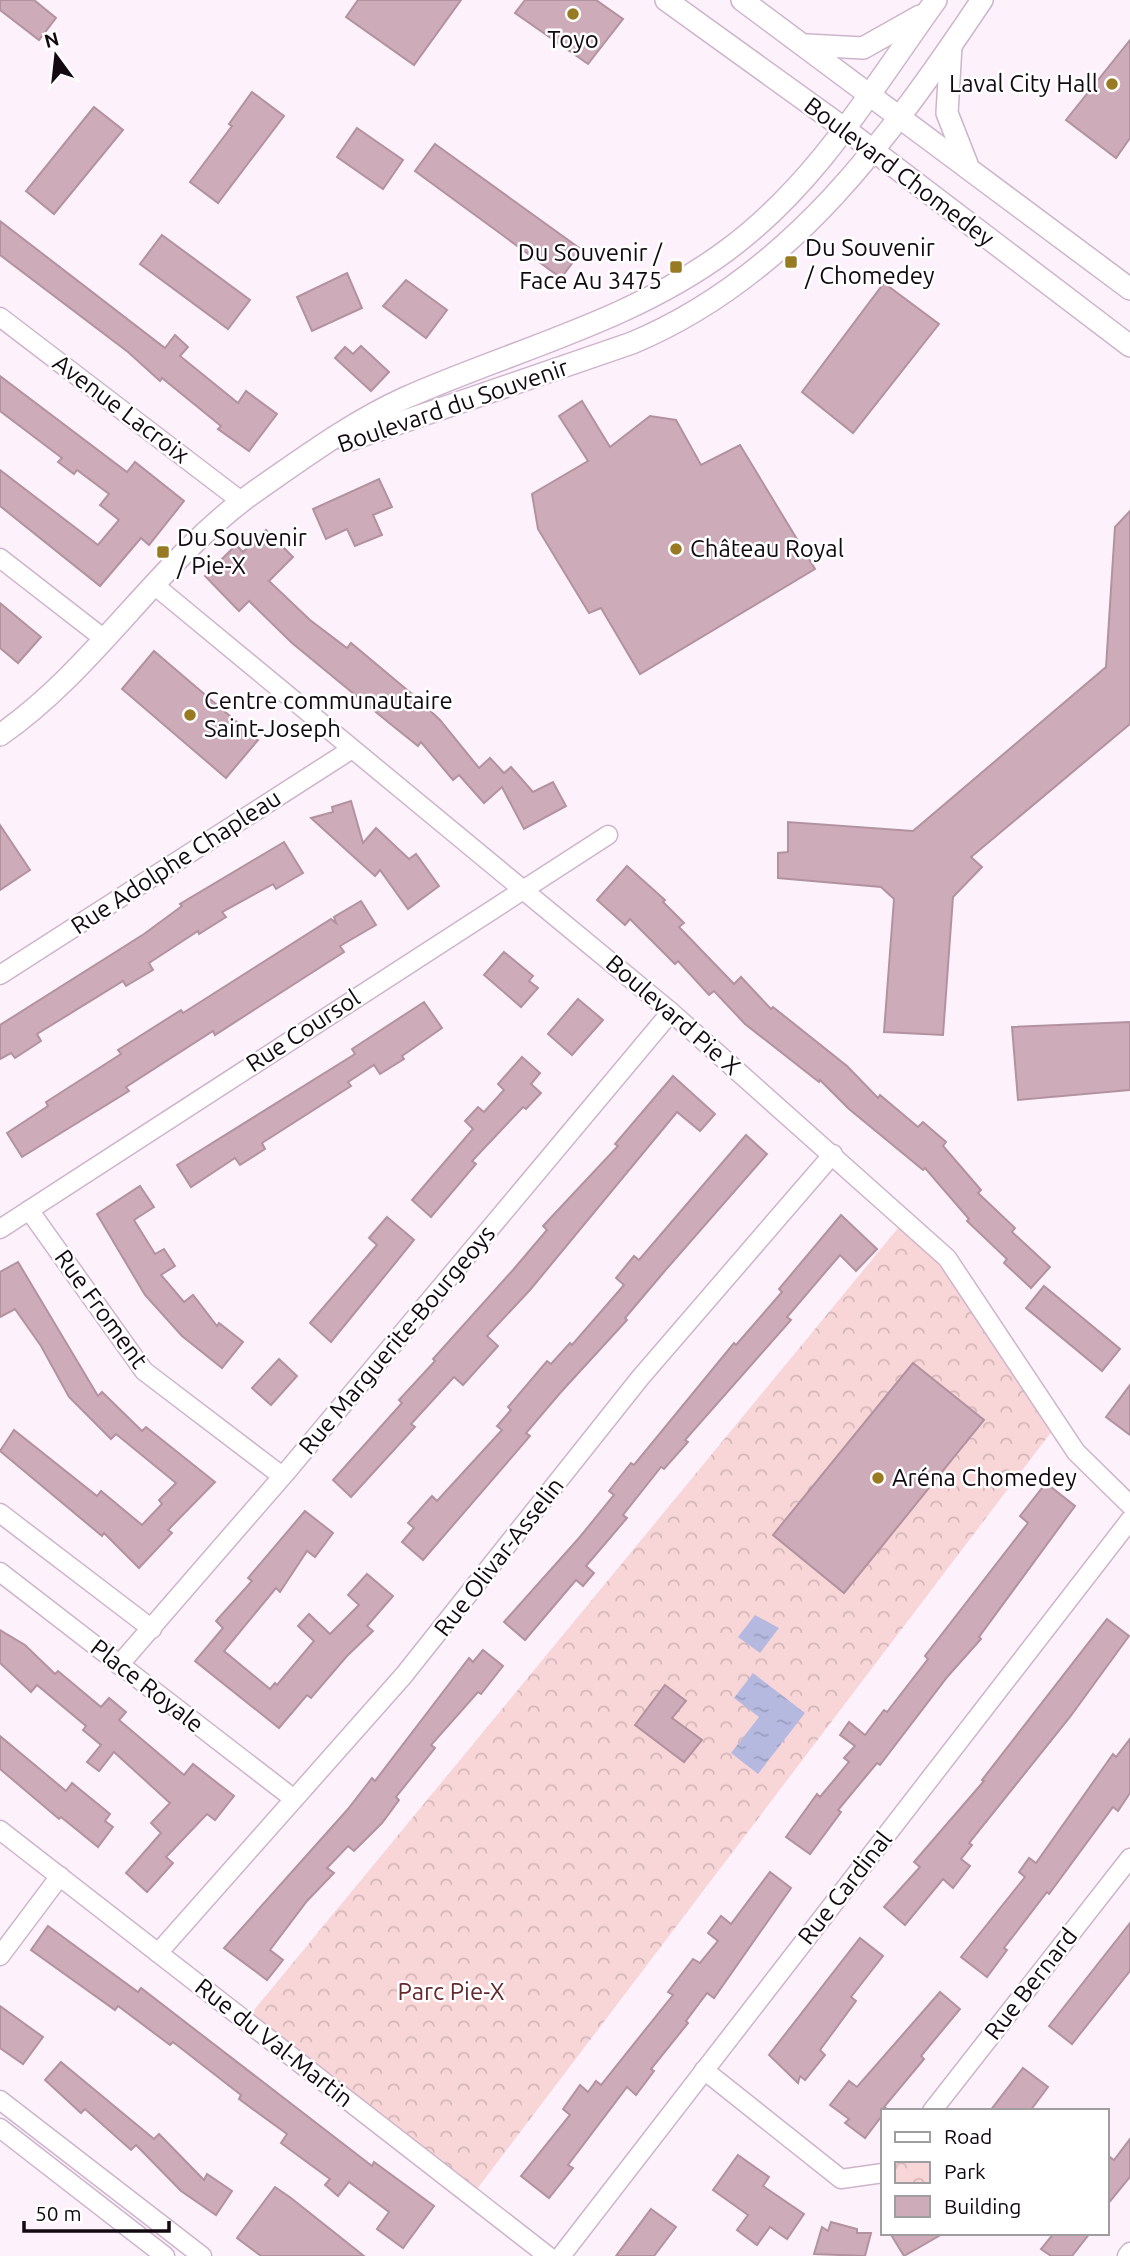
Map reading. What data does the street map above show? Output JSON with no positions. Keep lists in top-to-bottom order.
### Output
{
  "streets": {
    "street": [
      "Boulevard Chomedey",
      "Boulevard du Souvenir",
      "Avenue Lacroix",
      "Rue Adolphe Chapleau",
      "Boulevard Pie X",
      "Rue Coursol",
      "Rue Froment",
      "Rue Marguerite-Bourgeoys",
      "Rue Olivar-Asselin",
      "Place Royale",
      "Rue Cardinal",
      "Rue Bernard",
      "Rue du Val-Martin"
    ]
  },
  "crossings": [
    ["Boulevard Chomedey", "Boulevard du Souvenir"],
    ["Rue Adolphe Chapleau", "Boulevard Pie X"],
    ["Boulevard Pie X", "Rue Coursol"],
    ["Boulevard Pie X", "Rue Marguerite-Bourgeoys"],
    ["Boulevard Pie X", "Rue Olivar-Asselin"],
    ["Rue Coursol", "Rue Froment"],
    ["Rue Froment", "Rue Marguerite-Bourgeoys"],
    ["Rue Marguerite-Bourgeoys", "Place Royale"],
    ["Rue Olivar-Asselin", "Place Royale"],
    ["Rue Olivar-Asselin", "Rue du Val-Martin"]
  ],
  "parks": ["Parc Pie-X"],
  "places": {
    "other": [
      "Toyo",
      "Laval City Hall",
      "Château Royal",
      "Centre communautaire Saint-Joseph",
      "Aréna Chomedey"
    ],
    "transit": ["Du Souvenir / Chomedey", "Du Souvenir / Face Au 3475", "Du Souvenir / Pie-X"]
  },
  "legend": ["Road", "Park", "Building"],
  "scale_bar": "50 m",
  "north": "top"
}
